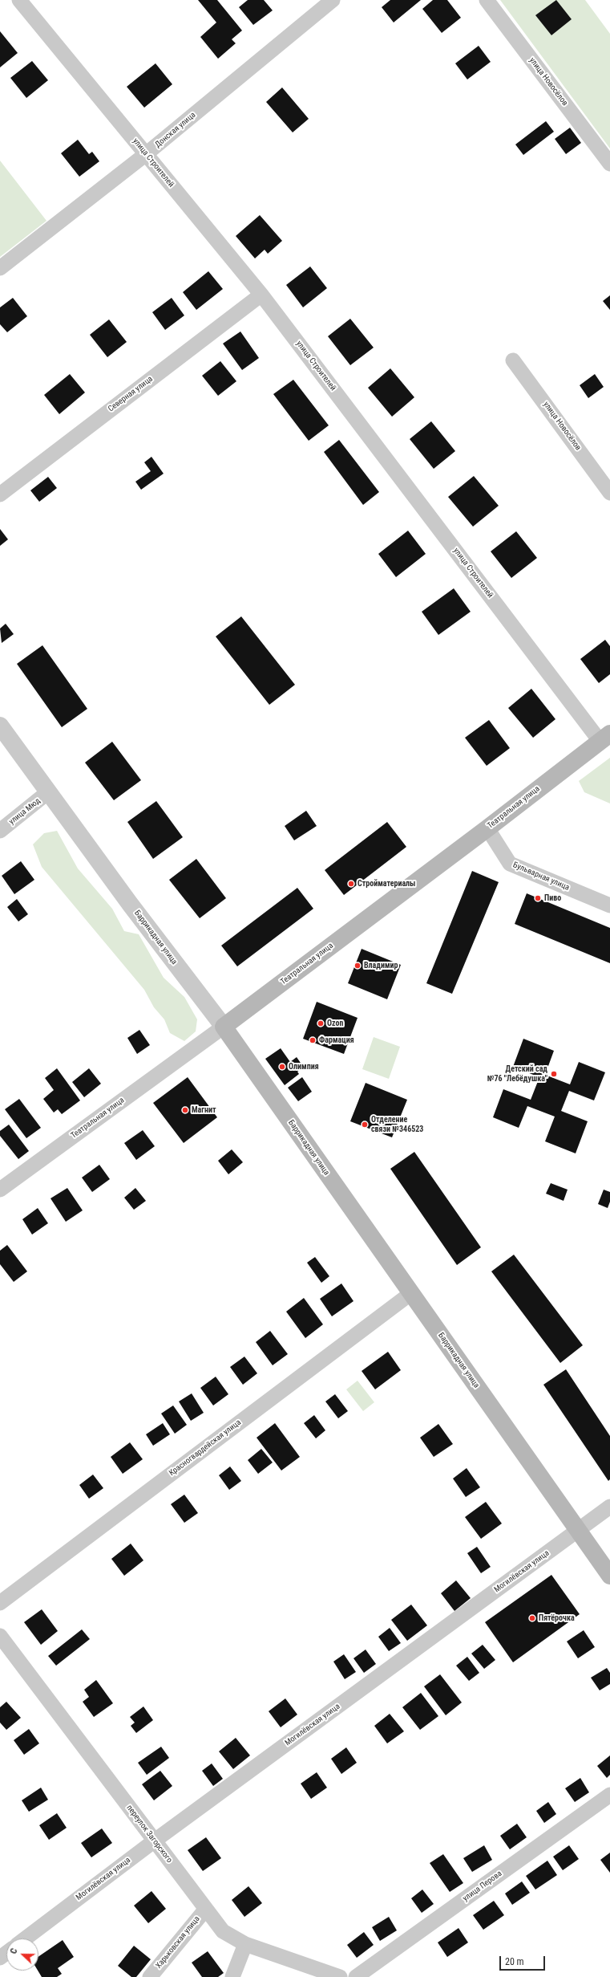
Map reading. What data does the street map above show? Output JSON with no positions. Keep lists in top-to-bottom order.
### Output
{
  "streets": {
    "main road": ["Театральная улица", "Баррикадная улица"],
    "street": [
      "улица Новосёлов",
      "Донская улица",
      "улица Строителей",
      "Северная улица",
      "улица Мюд",
      "Бульварная улица",
      "Красногвардейская улица",
      "Могилёвская улица",
      "переулок Загорского",
      "улица Перова",
      "Харьковская улица"
    ]
  },
  "crossings": [
    ["Донская улица", "улица Строителей"],
    ["улица Строителей", "Северная улица"],
    ["улица Строителей", "Театральная улица"],
    ["Театральная улица", "Бульварная улица"],
    ["Театральная улица", "Баррикадная улица"],
    ["улица Мюд", "Баррикадная улица"],
    ["Баррикадная улица", "Красногвардейская улица"],
    ["Баррикадная улица", "Могилёвская улица"],
    ["Могилёвская улица", "переулок Загорского"],
    ["переулок Загорского", "Харьковская улица"]
  ],
  "places": [
    "Стройматериалы",
    "Пиво",
    "Владимир",
    "Ozon",
    "Фармация",
    "Олимпия",
    "Детский сад №76 \"Лебёдушка\"",
    "Магнит",
    "Отделение связи №346523",
    "Пятёрочка"
  ],
  "scale_bar": "20 m",
  "north": "left"
}
